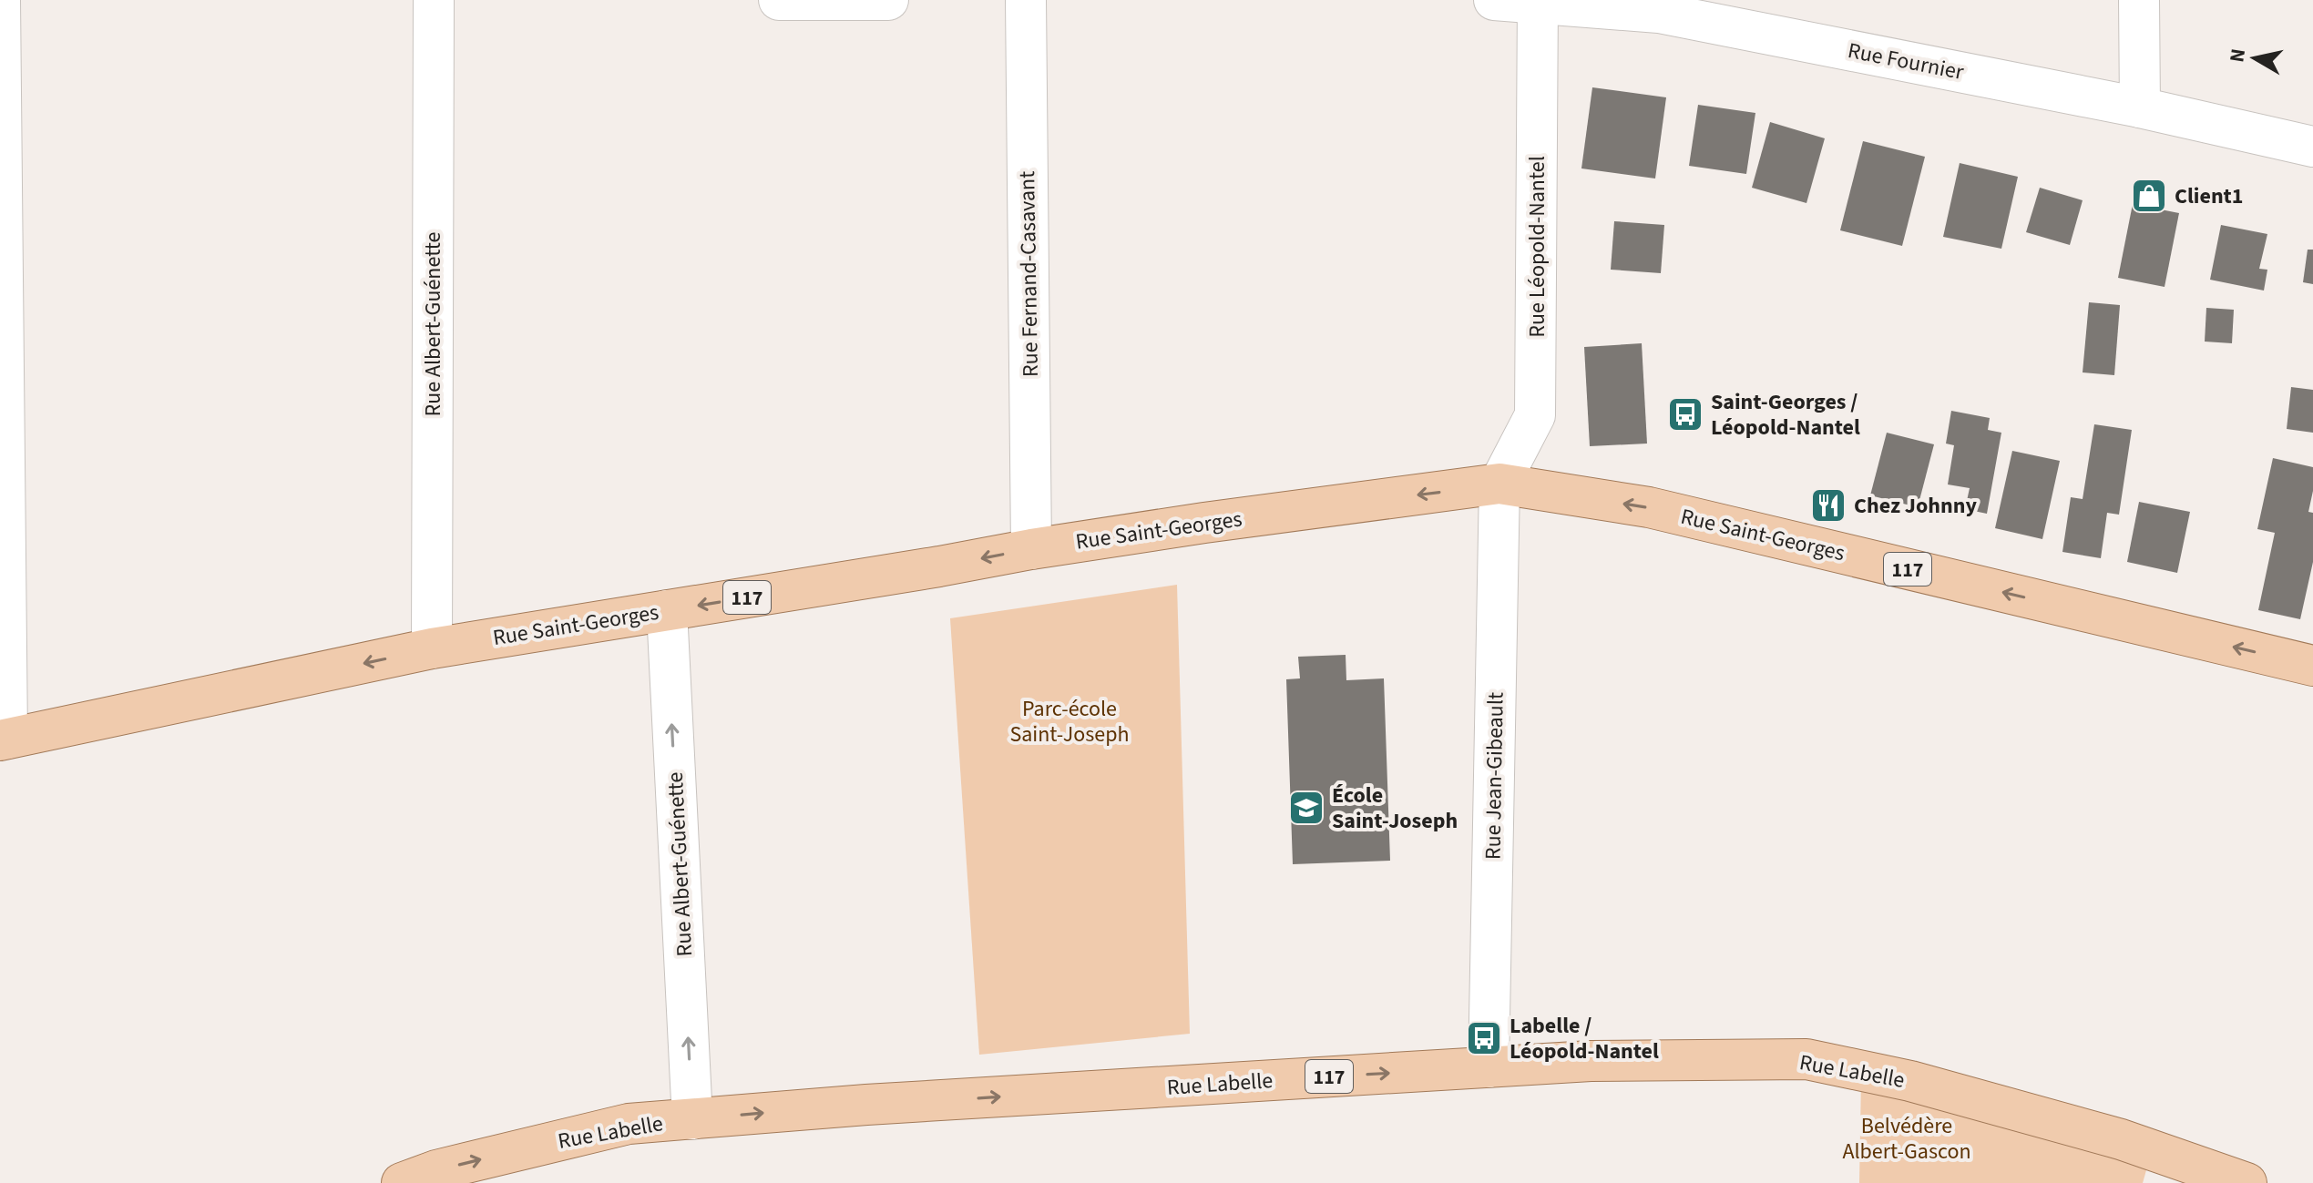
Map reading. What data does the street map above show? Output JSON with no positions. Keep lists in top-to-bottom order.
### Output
{
  "streets": {
    "main road": ["Rue Saint-Georges", "117", "Rue Labelle"],
    "street": [
      "Rue Fournier",
      "Rue Léopold-Nantel",
      "Rue Fernand-Casavant",
      "Rue Albert-Guénette",
      "Rue Jean-Gibeault"
    ]
  },
  "crossings": [
    ["Rue Fournier", "Rue Léopold-Nantel"],
    ["Rue Léopold-Nantel", "Rue Saint-Georges"],
    ["Rue Léopold-Nantel", "Rue Jean-Gibeault"],
    ["Rue Fernand-Casavant", "Rue Saint-Georges"],
    ["Rue Albert-Guénette", "Rue Saint-Georges"],
    ["Rue Albert-Guénette", "Rue Labelle"],
    ["Rue Saint-Georges", "Rue Jean-Gibeault"],
    ["Rue Jean-Gibeault", "Rue Labelle"]
  ],
  "one_way": ["Rue Albert-Guénette", "Rue Saint-Georges", "Rue Labelle"],
  "parks": ["Parc-école Saint-Joseph", "Belvédère Albert-Gascon"],
  "places": {
    "shop": ["Client1"],
    "bus stop": ["Saint-Georges / Léopold-Nantel", "Labelle / Léopold-Nantel"],
    "restaurant": ["Chez Johnny"],
    "school or university": ["École Saint-Joseph"]
  },
  "north": "left"
}
